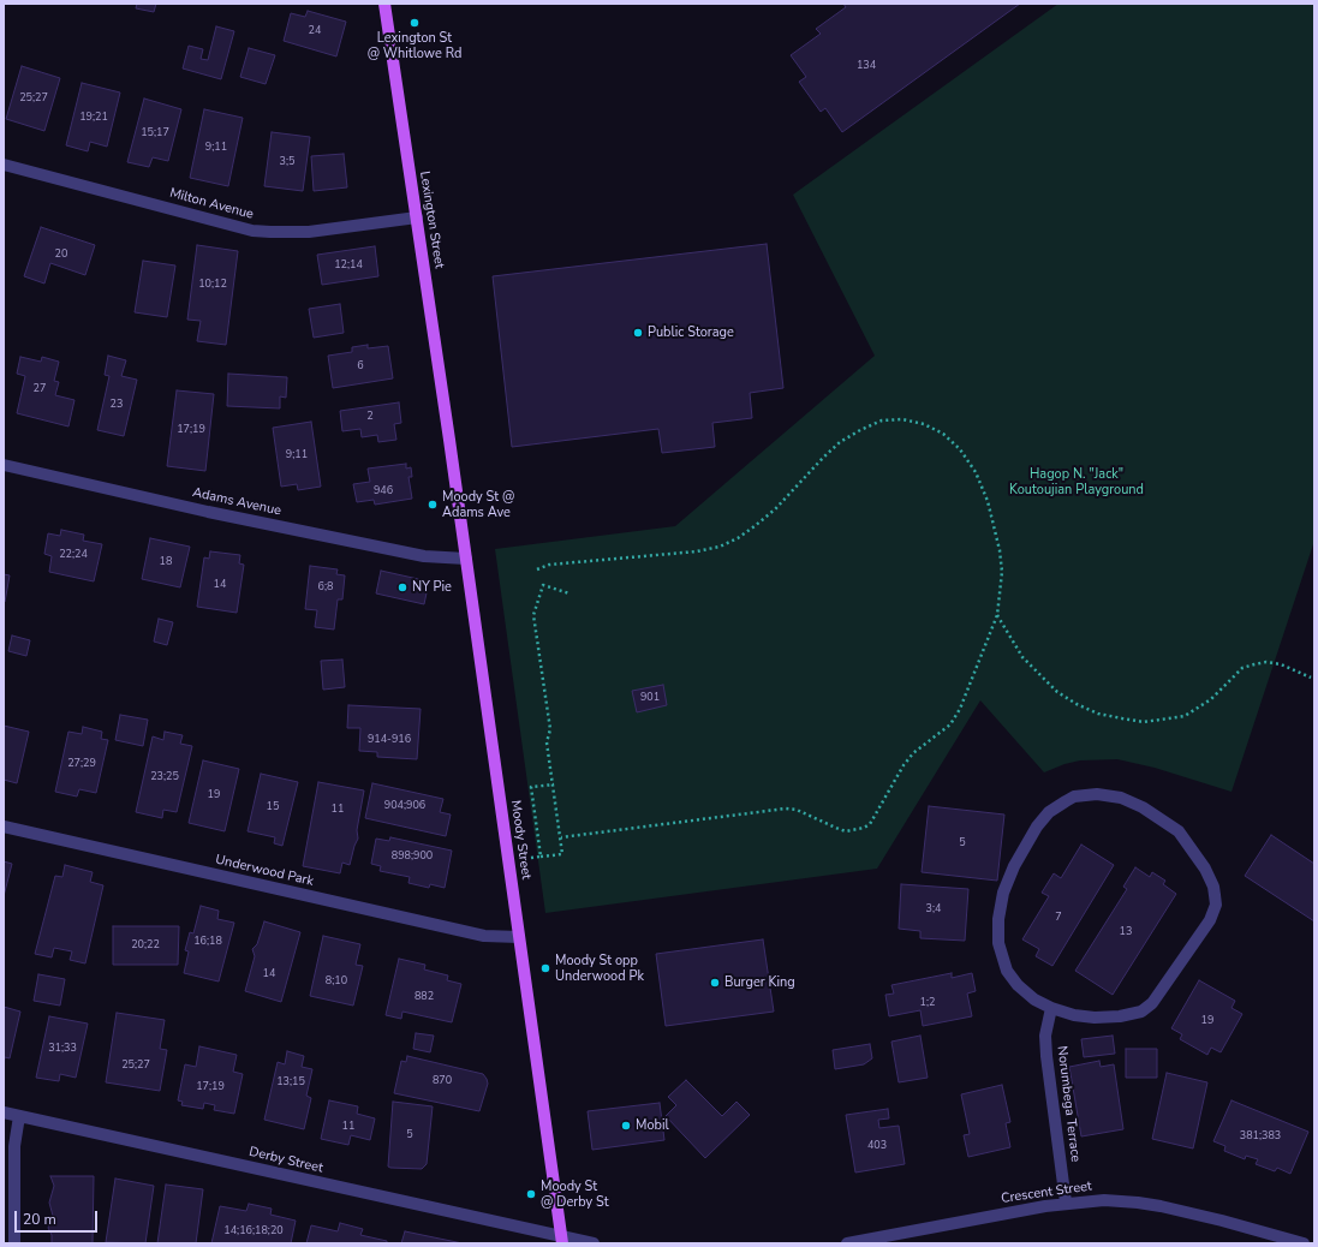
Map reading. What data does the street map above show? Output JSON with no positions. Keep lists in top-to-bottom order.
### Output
{
  "streets": {
    "main road": ["Lexington Street", "Moody Street"],
    "street": [
      "Milton Avenue",
      "Adams Avenue",
      "Underwood Park",
      "Norumbega Terrace",
      "Derby Street",
      "Crescent Street"
    ]
  },
  "crossings": [
    ["Milton Avenue", "Lexington Street"],
    ["Lexington Street", "Moody Street"],
    ["Adams Avenue", "Moody Street"],
    ["Moody Street", "Underwood Park"],
    ["Moody Street", "Derby Street"],
    ["Norumbega Terrace", "Crescent Street"]
  ],
  "parks": ["Hagop N. \"Jack\" Koutoujian Playground"],
  "places": [
    "Lexington St @ Whitlowe Rd",
    "Public Storage",
    "Moody St @ Adams Ave",
    "NY Pie",
    "Moody St opp Underwood Pk",
    "Burger King",
    "Mobil",
    "Moody St @ Derby St"
  ],
  "house_numbers": [
    "24",
    "134",
    "25;27",
    "19;21",
    "15;17",
    "9;11",
    "3;5",
    "20",
    "12;14",
    "10;12",
    "6",
    "27",
    "23",
    "2",
    "17;19",
    "9;11",
    "946",
    "22;24",
    "18",
    "14",
    "6;8",
    "901",
    "914-916",
    "27;29",
    "23;25",
    "19",
    "904;906",
    "15",
    "11",
    "5",
    "898;900",
    "3;4",
    "7",
    "13",
    "16;18",
    "20;22",
    "14",
    "8;10",
    "882",
    "1;2",
    "19",
    "31;33",
    "25;27",
    "870",
    "13;15",
    "17;19",
    "11",
    "5",
    "381;383",
    "403",
    "14;16;18;20"
  ],
  "scale_bar": "20 m"
}
